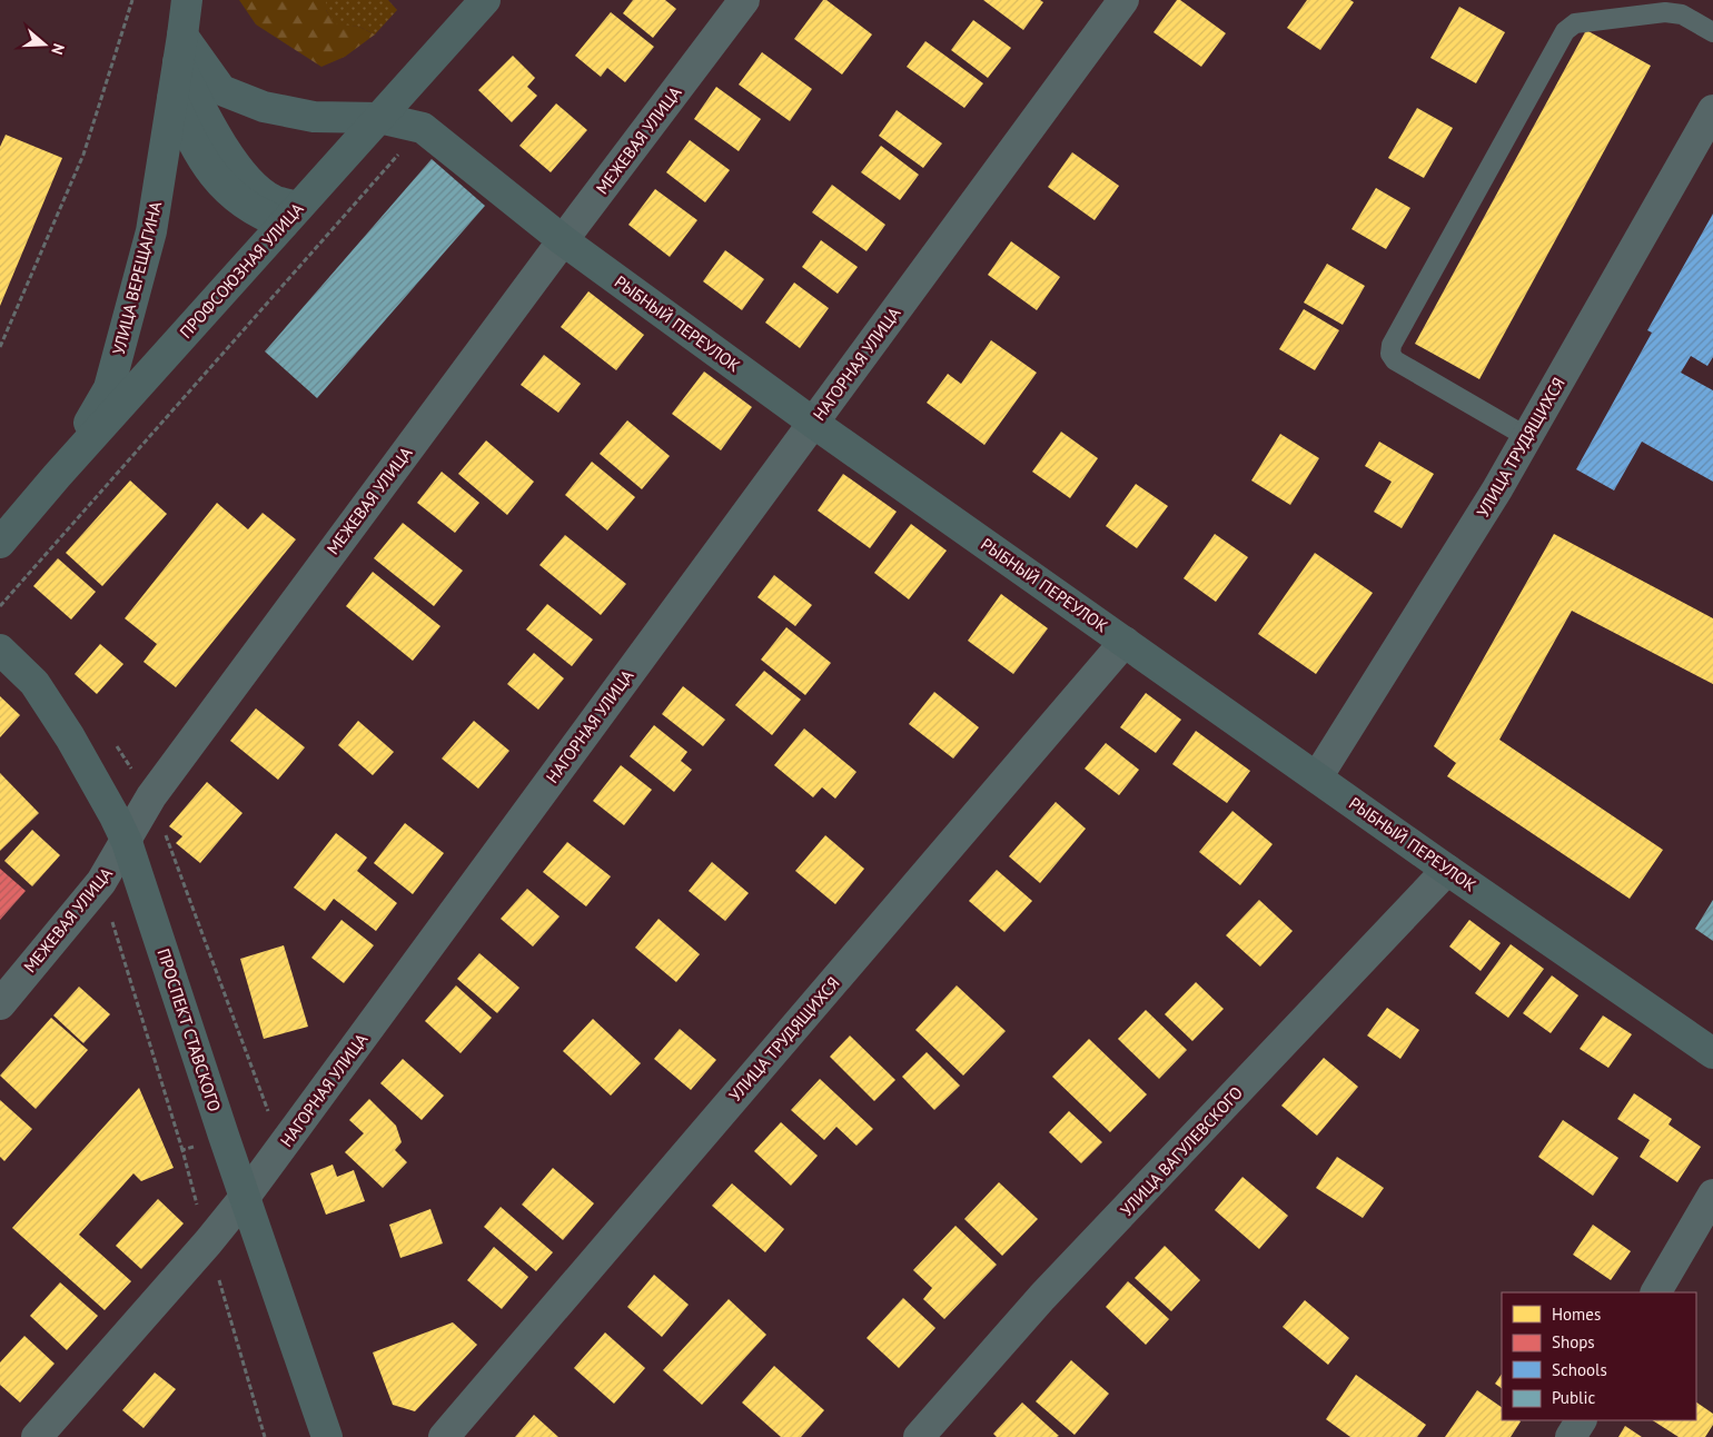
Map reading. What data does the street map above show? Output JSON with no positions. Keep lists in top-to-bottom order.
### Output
{
  "streets": {
    "street": [
      "МЕЖЕВАЯ УЛИЦА",
      "ПРОФСОЮЗНАЯ УЛИЦА",
      "УЛИЦА ВЕРЕЩАГИНА",
      "РЫБНЫЙ ПЕРЕУЛОК",
      "НАГОРНАЯ УЛИЦА",
      "УЛИЦА ТРУДЯЩИХСЯ",
      "ПРОСПЕКТ СТАВСКОГО",
      "УЛИЦА ВАГУЛЕВСКОГО"
    ]
  },
  "crossings": [
    ["МЕЖЕВАЯ УЛИЦА", "РЫБНЫЙ ПЕРЕУЛОК"],
    ["МЕЖЕВАЯ УЛИЦА", "ПРОСПЕКТ СТАВСКОГО"],
    ["ПРОФСОЮЗНАЯ УЛИЦА", "УЛИЦА ВЕРЕЩАГИНА"],
    ["ПРОФСОЮЗНАЯ УЛИЦА", "РЫБНЫЙ ПЕРЕУЛОК"],
    ["УЛИЦА ВЕРЕЩАГИНА", "РЫБНЫЙ ПЕРЕУЛОК"],
    ["РЫБНЫЙ ПЕРЕУЛОК", "НАГОРНАЯ УЛИЦА"],
    ["РЫБНЫЙ ПЕРЕУЛОК", "УЛИЦА ТРУДЯЩИХСЯ"],
    ["РЫБНЫЙ ПЕРЕУЛОК", "УЛИЦА ВАГУЛЕВСКОГО"],
    ["НАГОРНАЯ УЛИЦА", "ПРОСПЕКТ СТАВСКОГО"]
  ],
  "legend": [
    "Homes",
    "Shops",
    "Schools",
    "Public"
  ],
  "north": "right"
}
